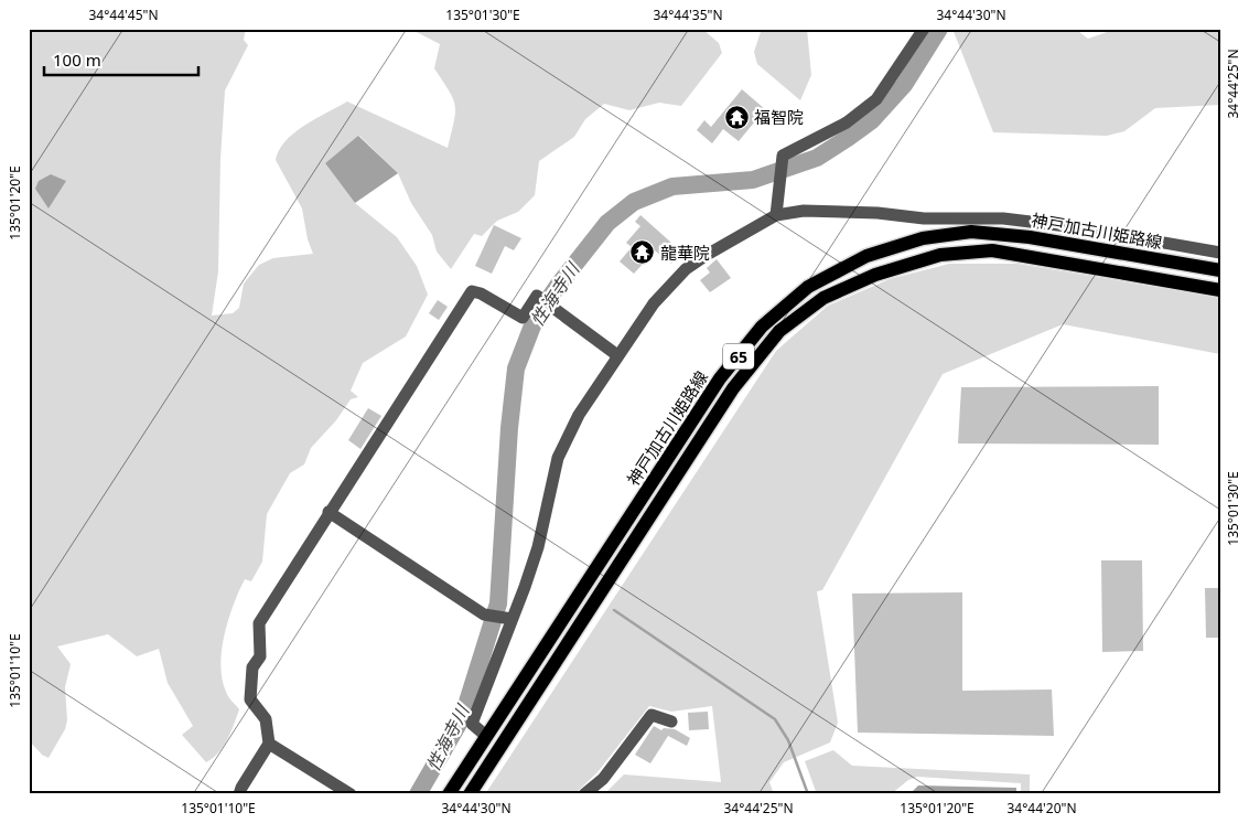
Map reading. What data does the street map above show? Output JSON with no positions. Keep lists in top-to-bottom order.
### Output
{
  "streets": {
    "main road": ["神戸加古川姫路線", "65"]
  },
  "water": ["性海寺川"],
  "places": {
    "temple": ["福智院", "龍華院"]
  },
  "scale_bar": "100 m",
  "coordinates": [
    "34°44'45\"N",
    "135°01'30\"E",
    "34°44'35\"N",
    "34°44'30\"N",
    "34°44'25\"N",
    "135°01'20\"E",
    "135°01'10\"E",
    "34°44'20\"N"
  ]
}
